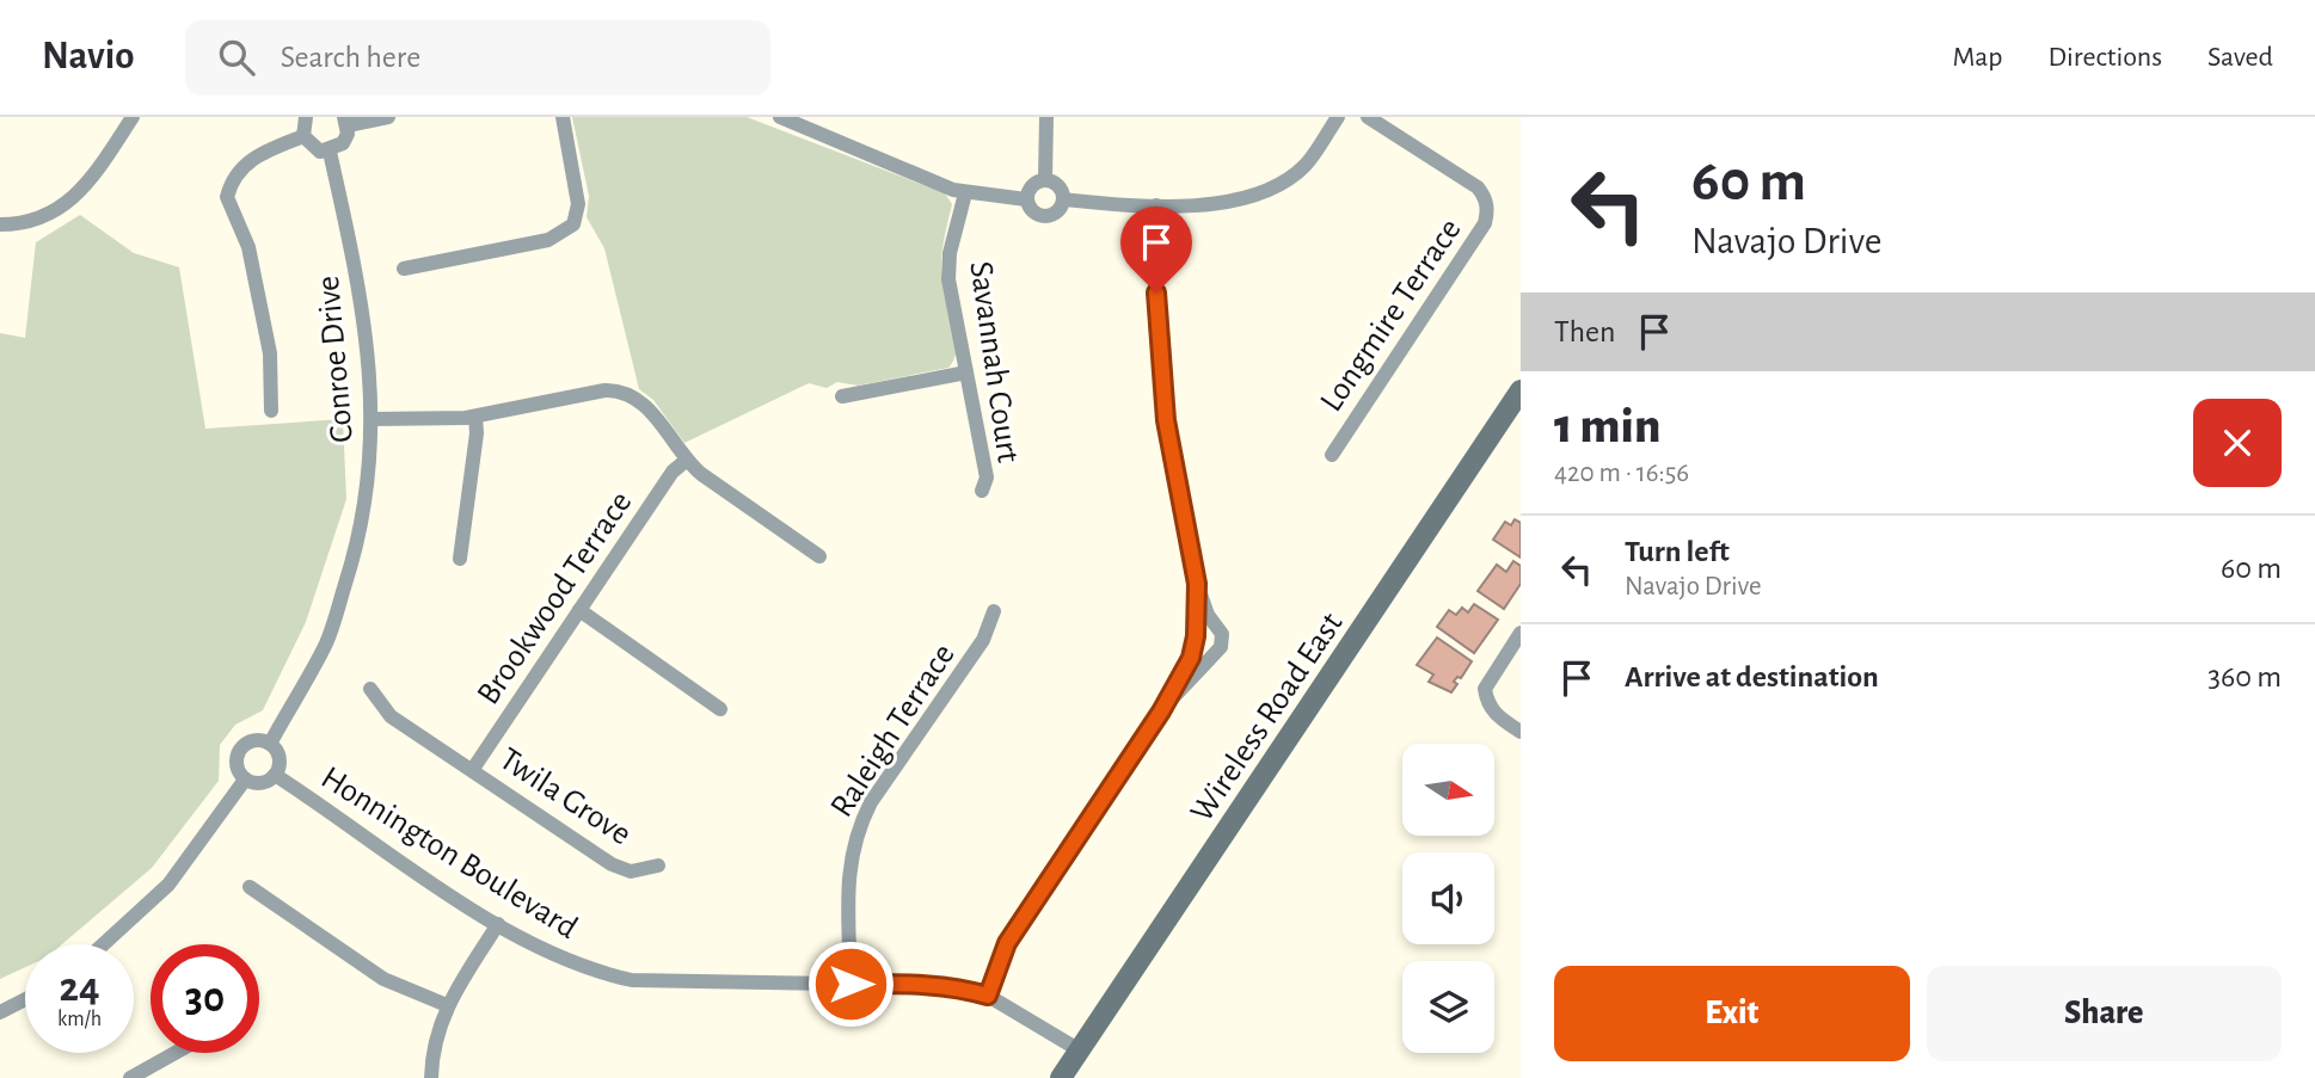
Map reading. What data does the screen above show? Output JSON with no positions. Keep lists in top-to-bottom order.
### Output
{
  "streets": {
    "street": [
      "Longmire Terrace",
      "Conroe Drive",
      "Savannah Court",
      "Brookwood Terrace",
      "Wireless Road East",
      "Raleigh Terrace",
      "Twila Grove",
      "Honnington Boulevard"
    ]
  },
  "crossings": [
    ["Conroe Drive", "Honnington Boulevard"],
    ["Brookwood Terrace", "Twila Grove"],
    ["Wireless Road East", "Honnington Boulevard"],
    ["Raleigh Terrace", "Honnington Boulevard"]
  ],
  "north": "right",
  "page": {
    "header": "Navio",
    "search": "Search here",
    "nav": ["Map", "Directions", "Saved"],
    "turn": ["60 m", "Navajo Drive"],
    "then": "Then",
    "heading": ["1 min", "420 m · 16:56"],
    "list": [
      {
        "name": "Turn left",
        "note": "Navajo Drive",
        "value": "60 m"
      },
      {
        "name": "Arrive at destination",
        "value": "360 m"
      }
    ],
    "speed": "24 km/h",
    "limit": "30",
    "buttons": ["Exit", "Share"]
  }
}
